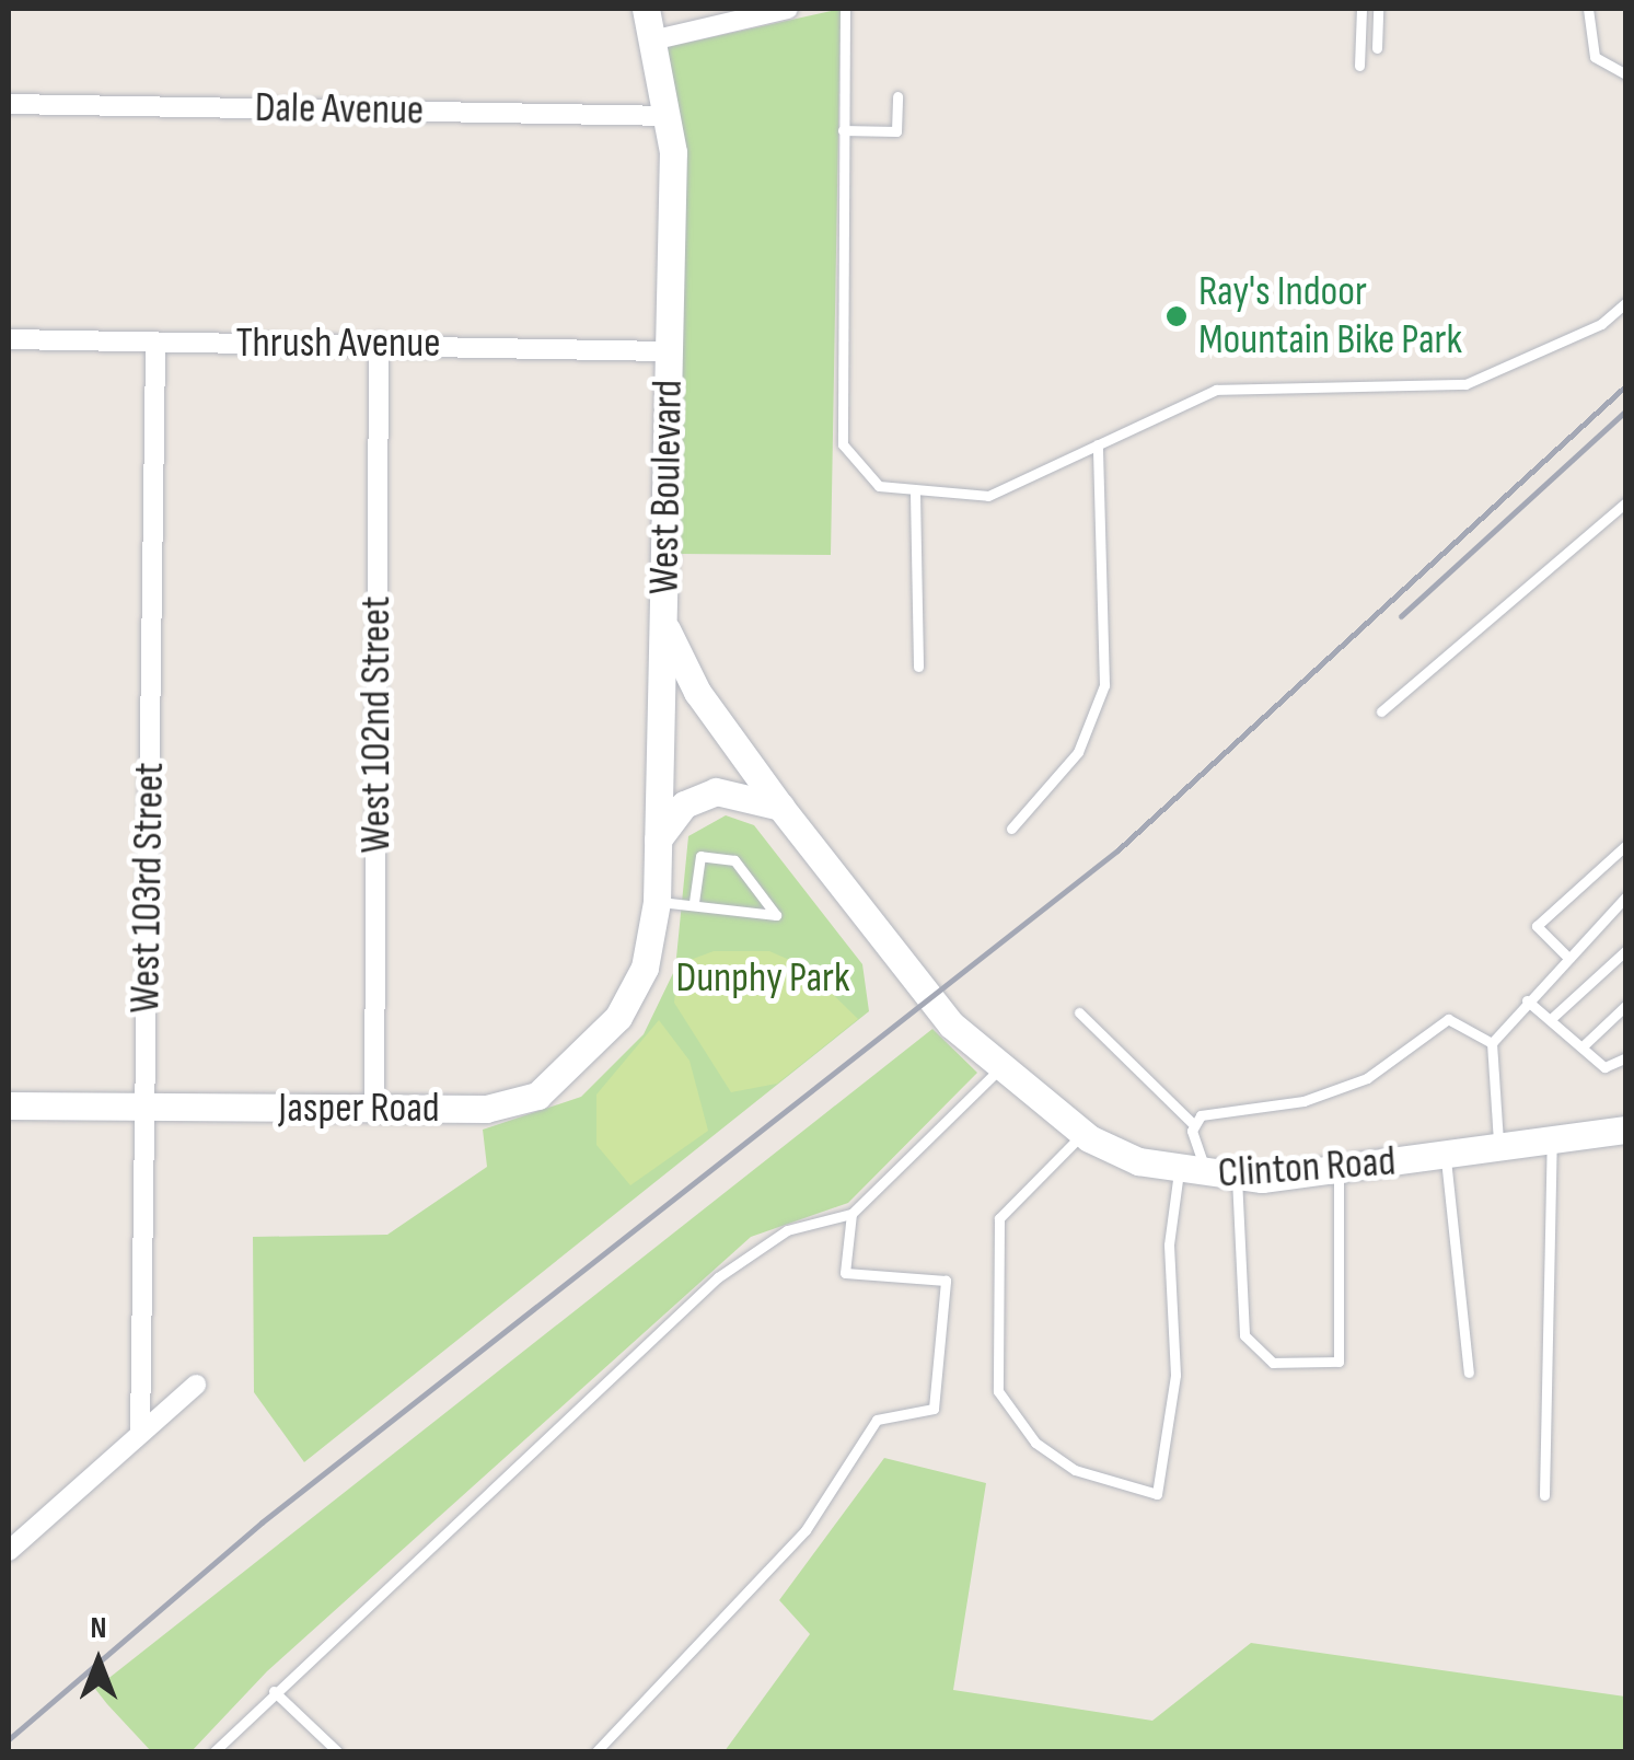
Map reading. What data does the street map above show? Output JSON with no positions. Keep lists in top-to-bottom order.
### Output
{
  "streets": {
    "street": [
      "Dale Avenue",
      "Thrush Avenue",
      "West Boulevard",
      "West 102nd Street",
      "West 103rd Street",
      "Jasper Road",
      "Clinton Road"
    ]
  },
  "crossings": [
    ["Dale Avenue", "West Boulevard"],
    ["Thrush Avenue", "West Boulevard"],
    ["Thrush Avenue", "West 102nd Street"],
    ["Thrush Avenue", "West 103rd Street"],
    ["West Boulevard", "Jasper Road"],
    ["West Boulevard", "Clinton Road"],
    ["West 102nd Street", "Jasper Road"],
    ["West 103rd Street", "Jasper Road"]
  ],
  "parks": ["Dunphy Park"],
  "places": ["Ray's Indoor Mountain Bike Park"],
  "north": "top"
}
